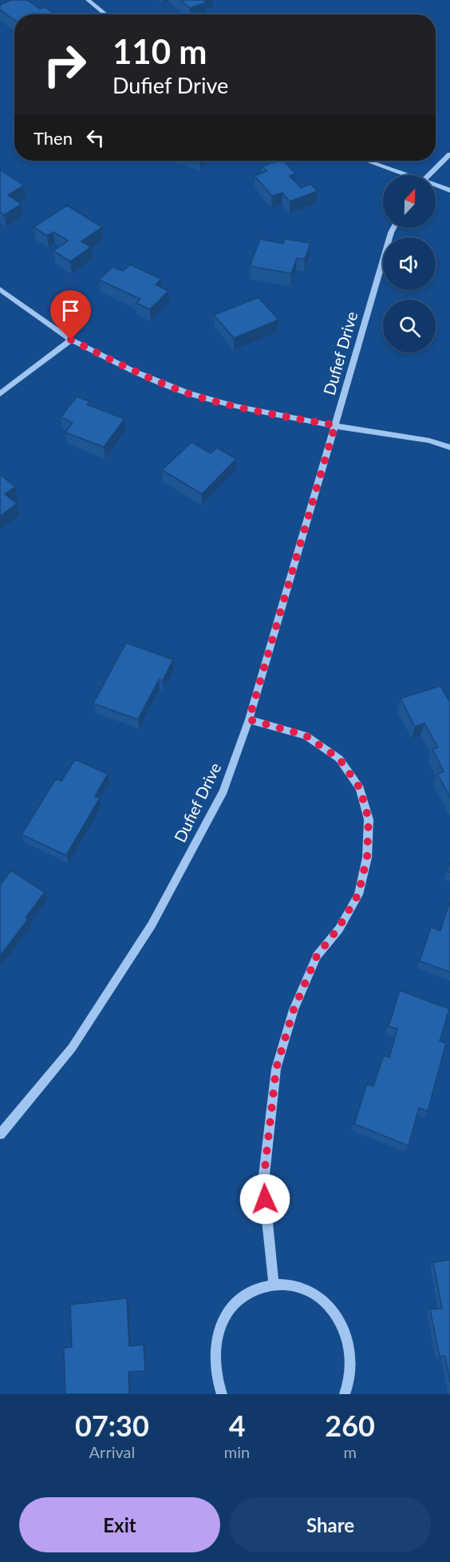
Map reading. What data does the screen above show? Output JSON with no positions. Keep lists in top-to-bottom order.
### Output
{
  "streets": {
    "street": ["Dufief Drive"]
  },
  "north": "top",
  "page": {
    "turn": ["110 m", "Dufief Drive"],
    "then": "Then",
    "eta": [
      "07:30",
      "Arrival",
      "4",
      "min",
      "260",
      "m"
    ],
    "buttons": ["Exit", "Share"]
  }
}
